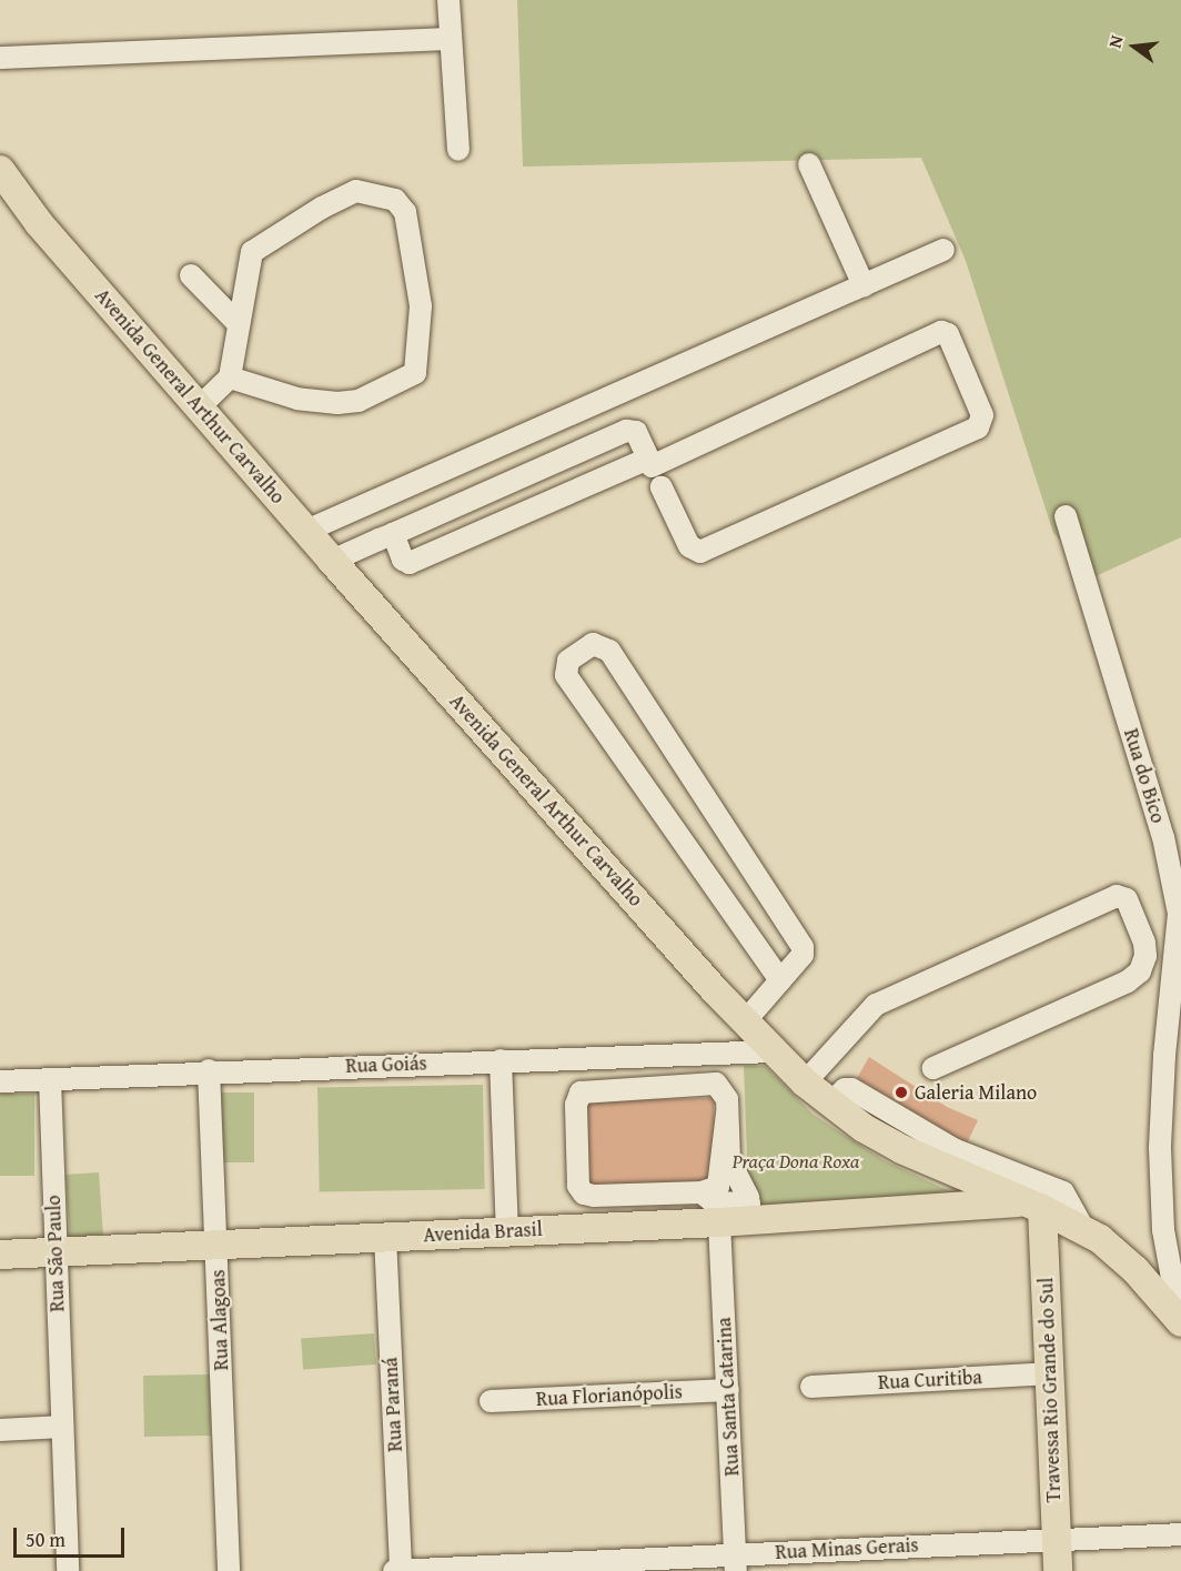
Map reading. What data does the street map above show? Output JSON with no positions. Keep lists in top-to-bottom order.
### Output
{
  "streets": {
    "main road": ["Avenida General Arthur Carvalho", "Avenida Brasil", "Travessa Rio Grande do Sul"],
    "street": [
      "Rua do Bico",
      "Rua Goiás",
      "Rua São Paulo",
      "Rua Alagoas",
      "Rua Curitiba",
      "Rua Florianópolis",
      "Rua Santa Catarina",
      "Rua Paraná",
      "Rua Minas Gerais"
    ]
  },
  "crossings": [
    ["Avenida General Arthur Carvalho", "Rua Goiás"],
    ["Avenida General Arthur Carvalho", "Avenida Brasil"],
    ["Rua Goiás", "Rua São Paulo"],
    ["Rua Goiás", "Rua Alagoas"],
    ["Avenida Brasil", "Rua São Paulo"],
    ["Avenida Brasil", "Rua Alagoas"],
    ["Avenida Brasil", "Travessa Rio Grande do Sul"],
    ["Avenida Brasil", "Rua Santa Catarina"],
    ["Avenida Brasil", "Rua Paraná"],
    ["Rua Curitiba", "Travessa Rio Grande do Sul"],
    ["Travessa Rio Grande do Sul", "Rua Minas Gerais"],
    ["Rua Florianópolis", "Rua Santa Catarina"],
    ["Rua Santa Catarina", "Rua Minas Gerais"],
    ["Rua Paraná", "Rua Minas Gerais"]
  ],
  "parks": ["Praça Dona Roxa"],
  "places": ["Galeria Milano"],
  "scale_bar": "50 m",
  "north": "left"
}
